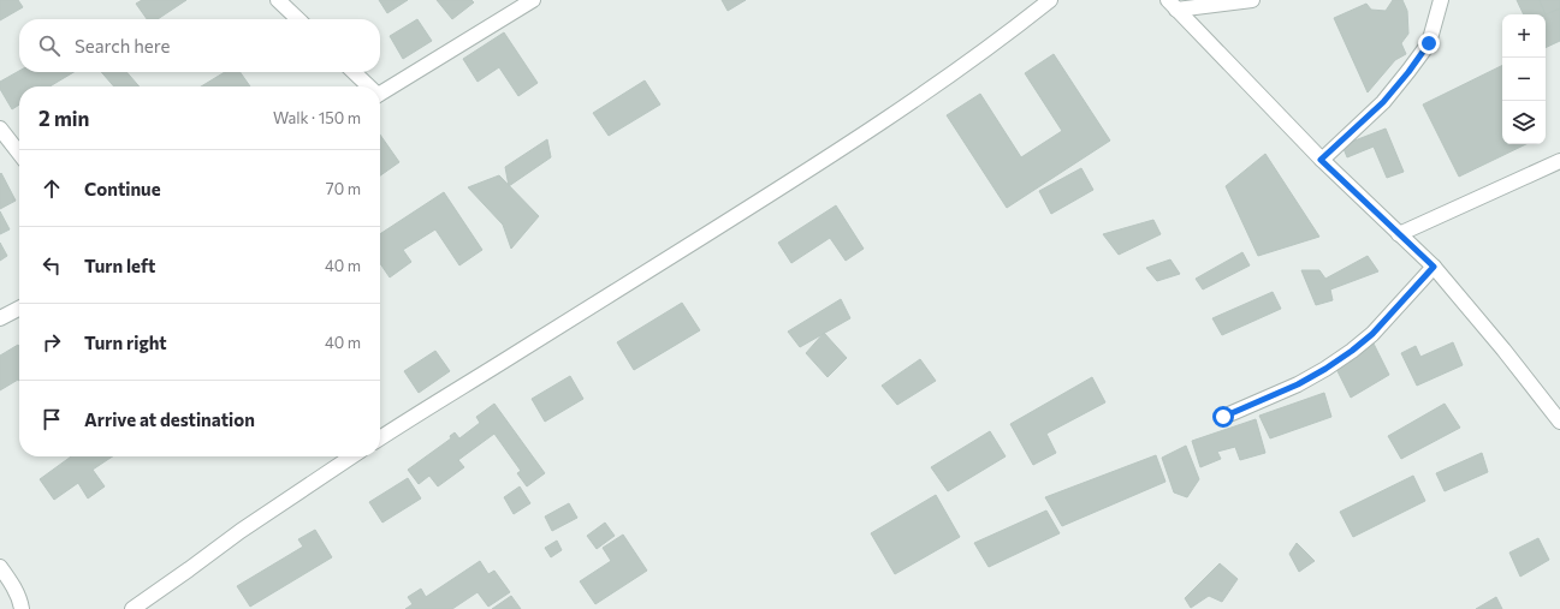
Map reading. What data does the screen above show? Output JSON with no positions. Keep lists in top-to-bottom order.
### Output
{
  "page": {
    "map_buttons": ["+", "−"],
    "search": "Search here",
    "heading": ["2 min", "Walk · 150 m"],
    "list": [
      ["Continue", "70 m"],
      ["Turn left", "40 m"],
      ["Turn right", "40 m"],
      "Arrive at destination"
    ]
  }
}
